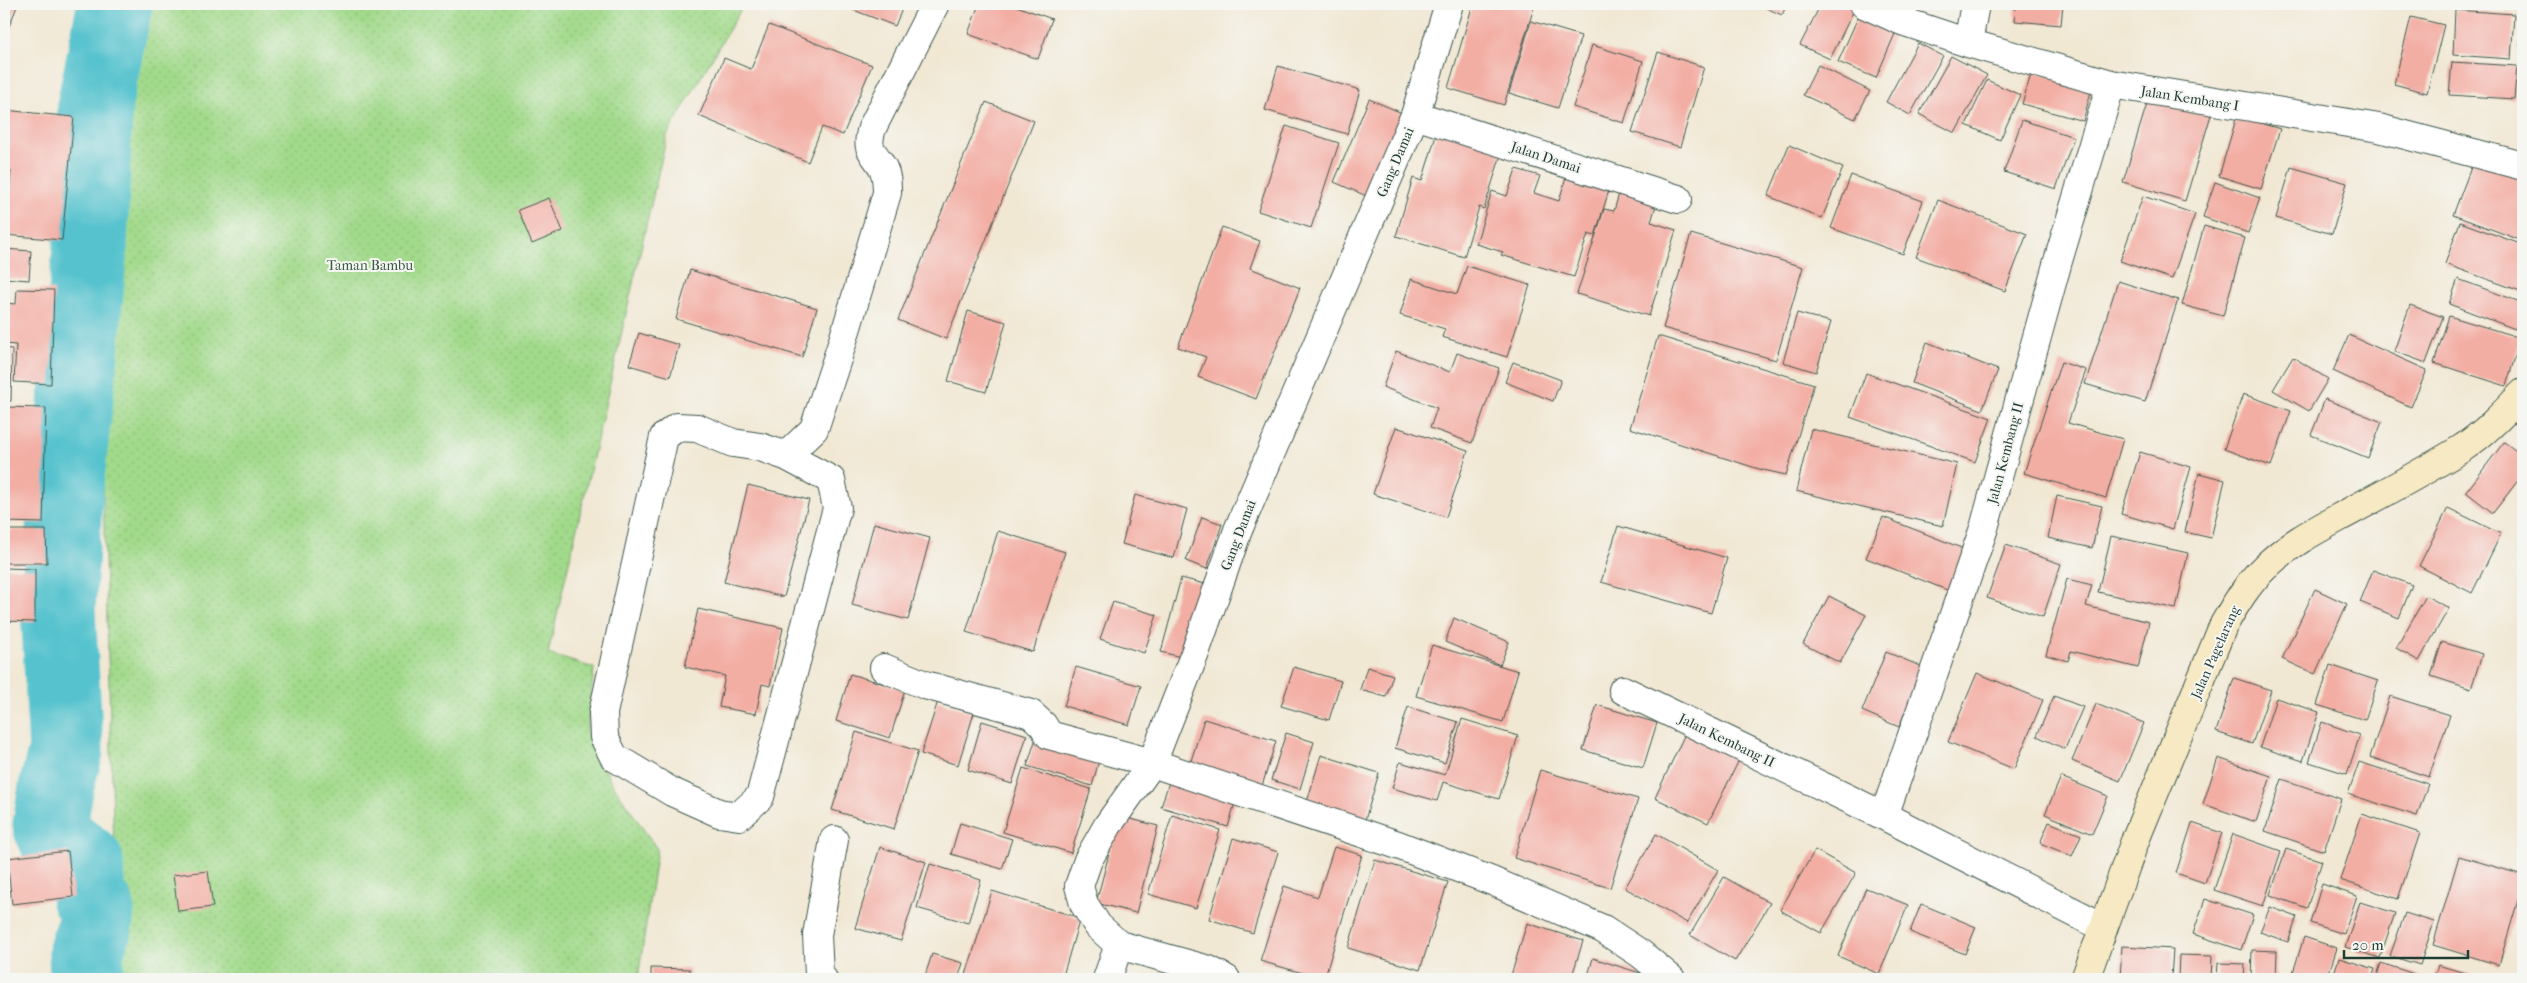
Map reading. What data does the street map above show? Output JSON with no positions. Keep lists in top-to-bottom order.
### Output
{
  "streets": {
    "street": [
      "Jalan Kembang I",
      "Jalan Damai",
      "Gang Damai",
      "Jalan Kembang II",
      "Jalan Pagelarang"
    ]
  },
  "crossings": [
    ["Jalan Kembang I", "Jalan Kembang II"],
    ["Jalan Damai", "Gang Damai"],
    ["Jalan Kembang II", "Jalan Pagelarang"]
  ],
  "parks": ["Taman Bambu"],
  "scale_bar": "20 m"
}
